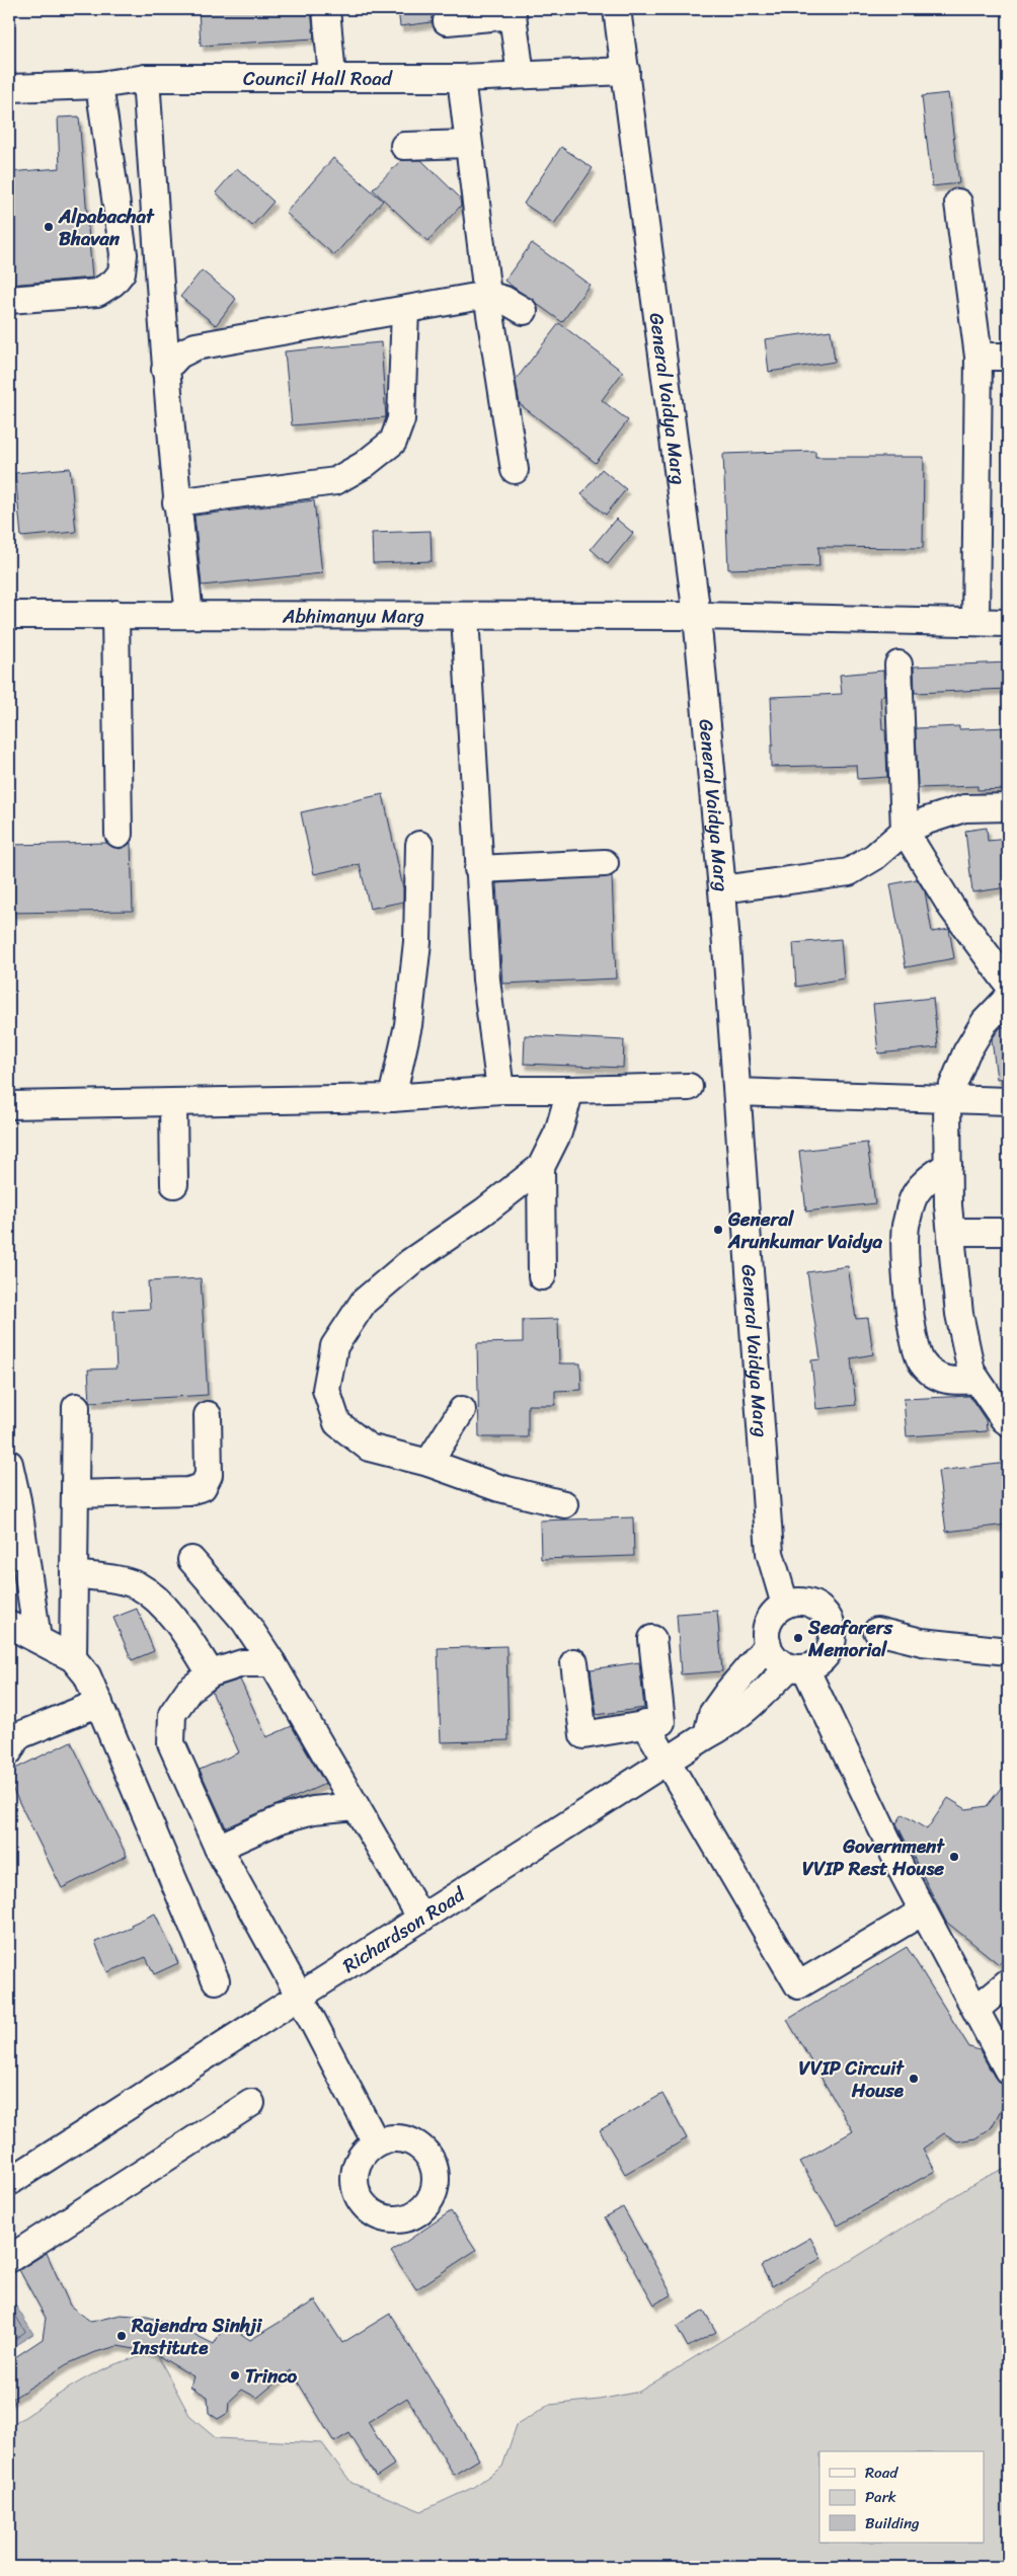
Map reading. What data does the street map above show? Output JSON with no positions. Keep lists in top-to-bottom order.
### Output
{
  "streets": {
    "street": [
      "Council Hall Road",
      "General Vaidya Marg",
      "Abhimanyu Marg",
      "Richardson Road"
    ]
  },
  "crossings": [
    ["Council Hall Road", "General Vaidya Marg"],
    ["General Vaidya Marg", "Abhimanyu Marg"],
    ["General Vaidya Marg", "Richardson Road"]
  ],
  "places": [
    "Alpabachat Bhavan",
    "General Arunkumar Vaidya",
    "Seafarers Memorial",
    "Government VVIP Rest House",
    "VVIP Circuit House",
    "Rajendra Sinhji Institute",
    "Trinco"
  ],
  "legend": ["Road", "Park", "Building"]
}
